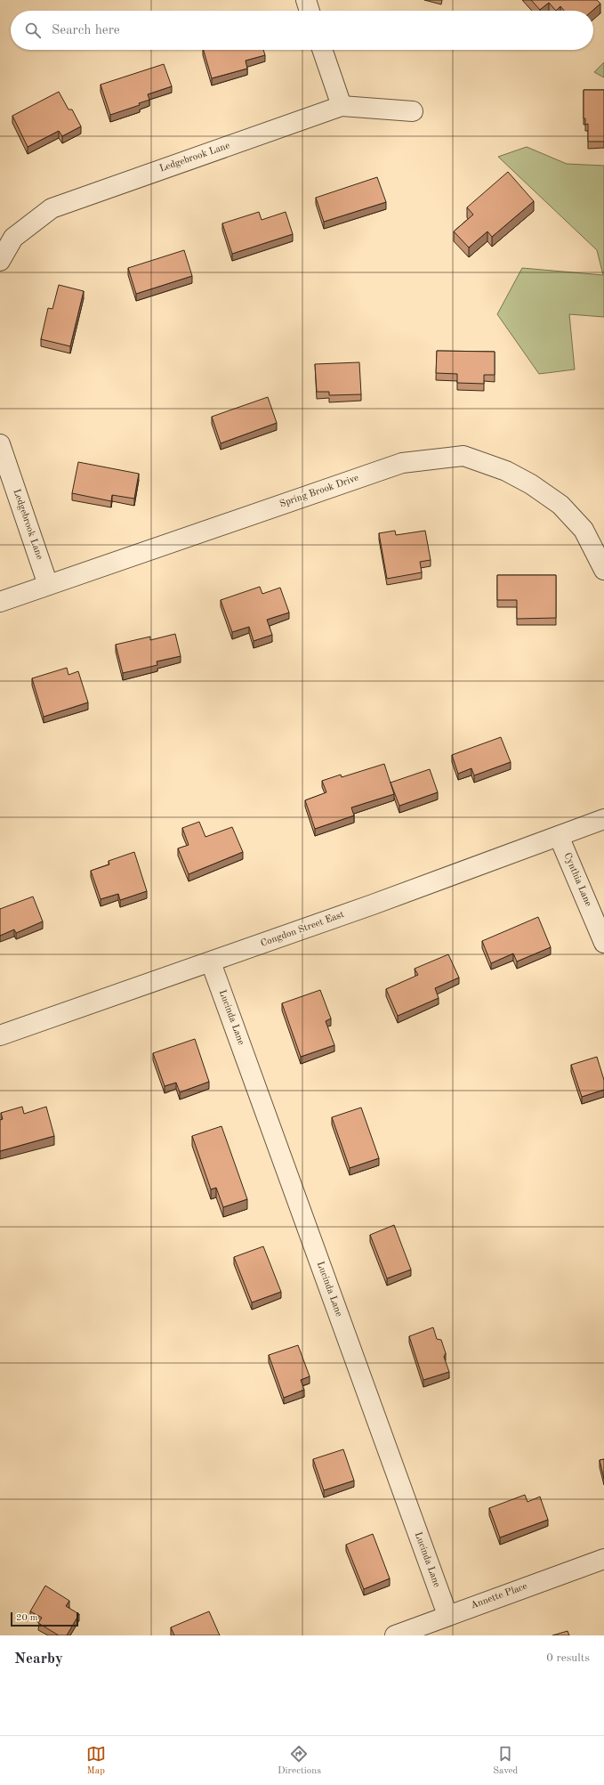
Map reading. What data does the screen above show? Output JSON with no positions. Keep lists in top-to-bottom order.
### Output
{
  "streets": {
    "street": [
      "Ledgebrook Lane",
      "Spring Brook Drive",
      "Cynthia Lane",
      "Congdon Street East",
      "Lucinda Lane",
      "Annette Place"
    ]
  },
  "crossings": [
    ["Ledgebrook Lane", "Spring Brook Drive"],
    ["Cynthia Lane", "Congdon Street East"],
    ["Congdon Street East", "Lucinda Lane"],
    ["Lucinda Lane", "Annette Place"]
  ],
  "scale_bar": "20 m",
  "page": {
    "search": "Search here",
    "scale": "20 m",
    "heading": ["Nearby", "0 results"],
    "nav": ["Map", "Directions", "Saved"]
  }
}
